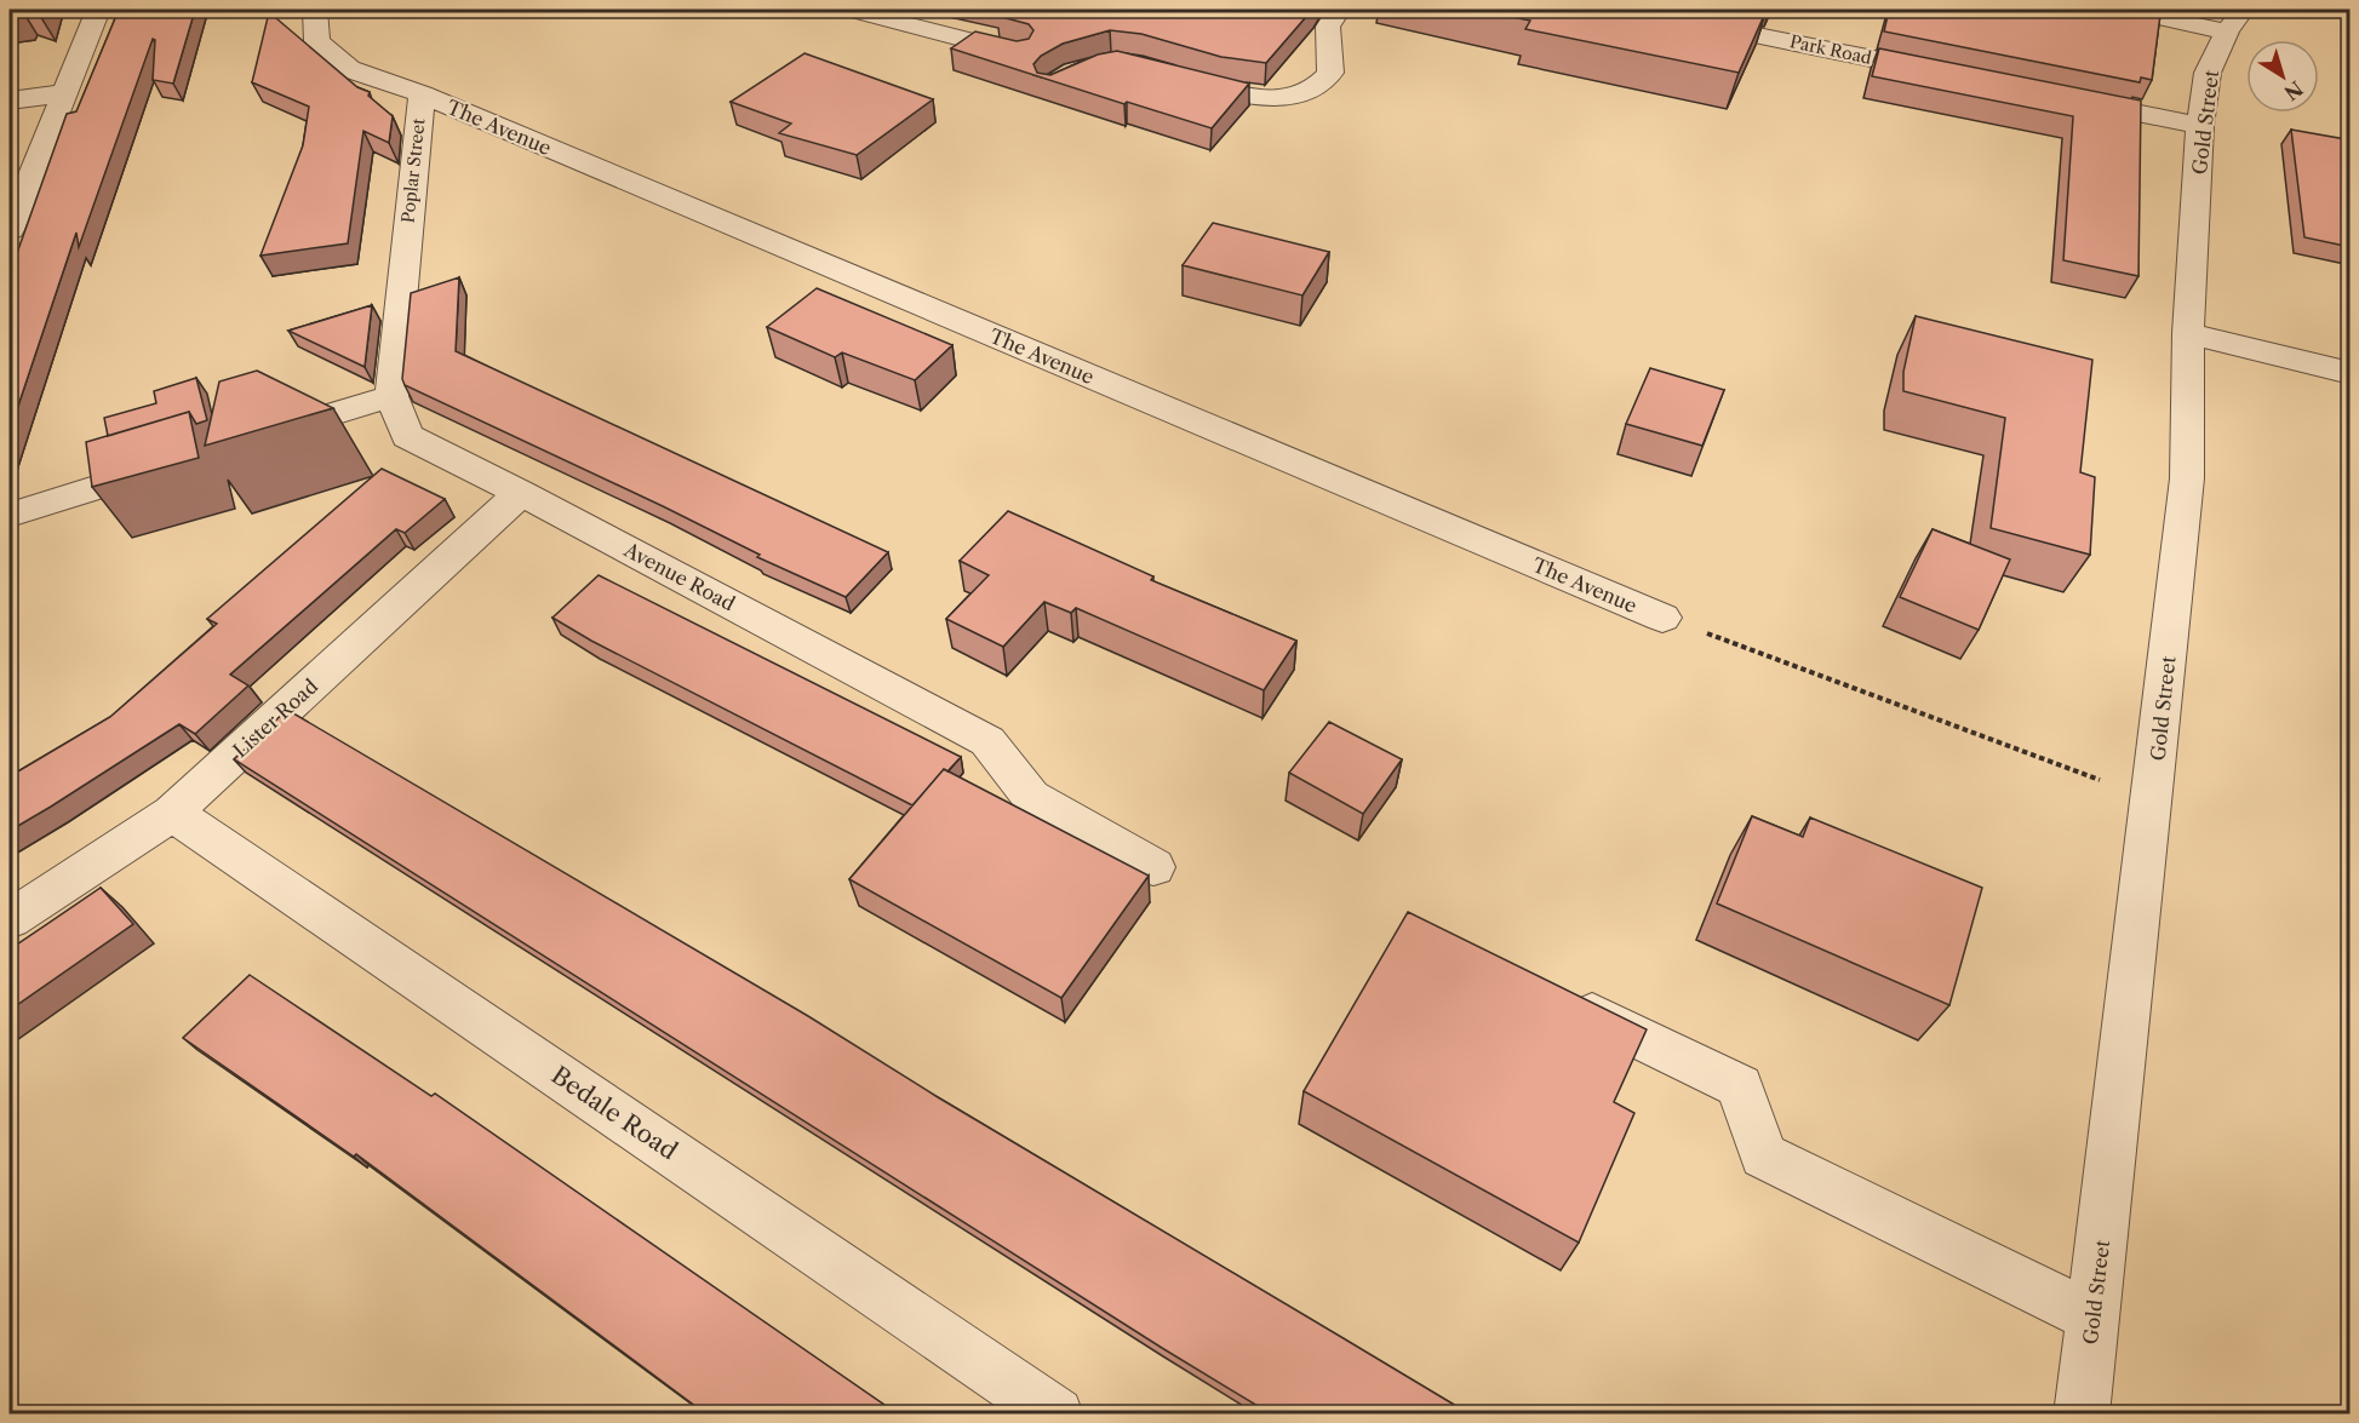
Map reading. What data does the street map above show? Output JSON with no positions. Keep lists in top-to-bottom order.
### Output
{
  "streets": {
    "street": [
      "Park Road",
      "Gold Street",
      "The Avenue",
      "Poplar Street",
      "Avenue Road",
      "Lister Road",
      "Bedale Road"
    ]
  },
  "crossings": [
    ["The Avenue", "Poplar Street"],
    ["Poplar Street", "Avenue Road"],
    ["Avenue Road", "Lister Road"],
    ["Lister Road", "Bedale Road"]
  ],
  "north": "bottom right"
}
